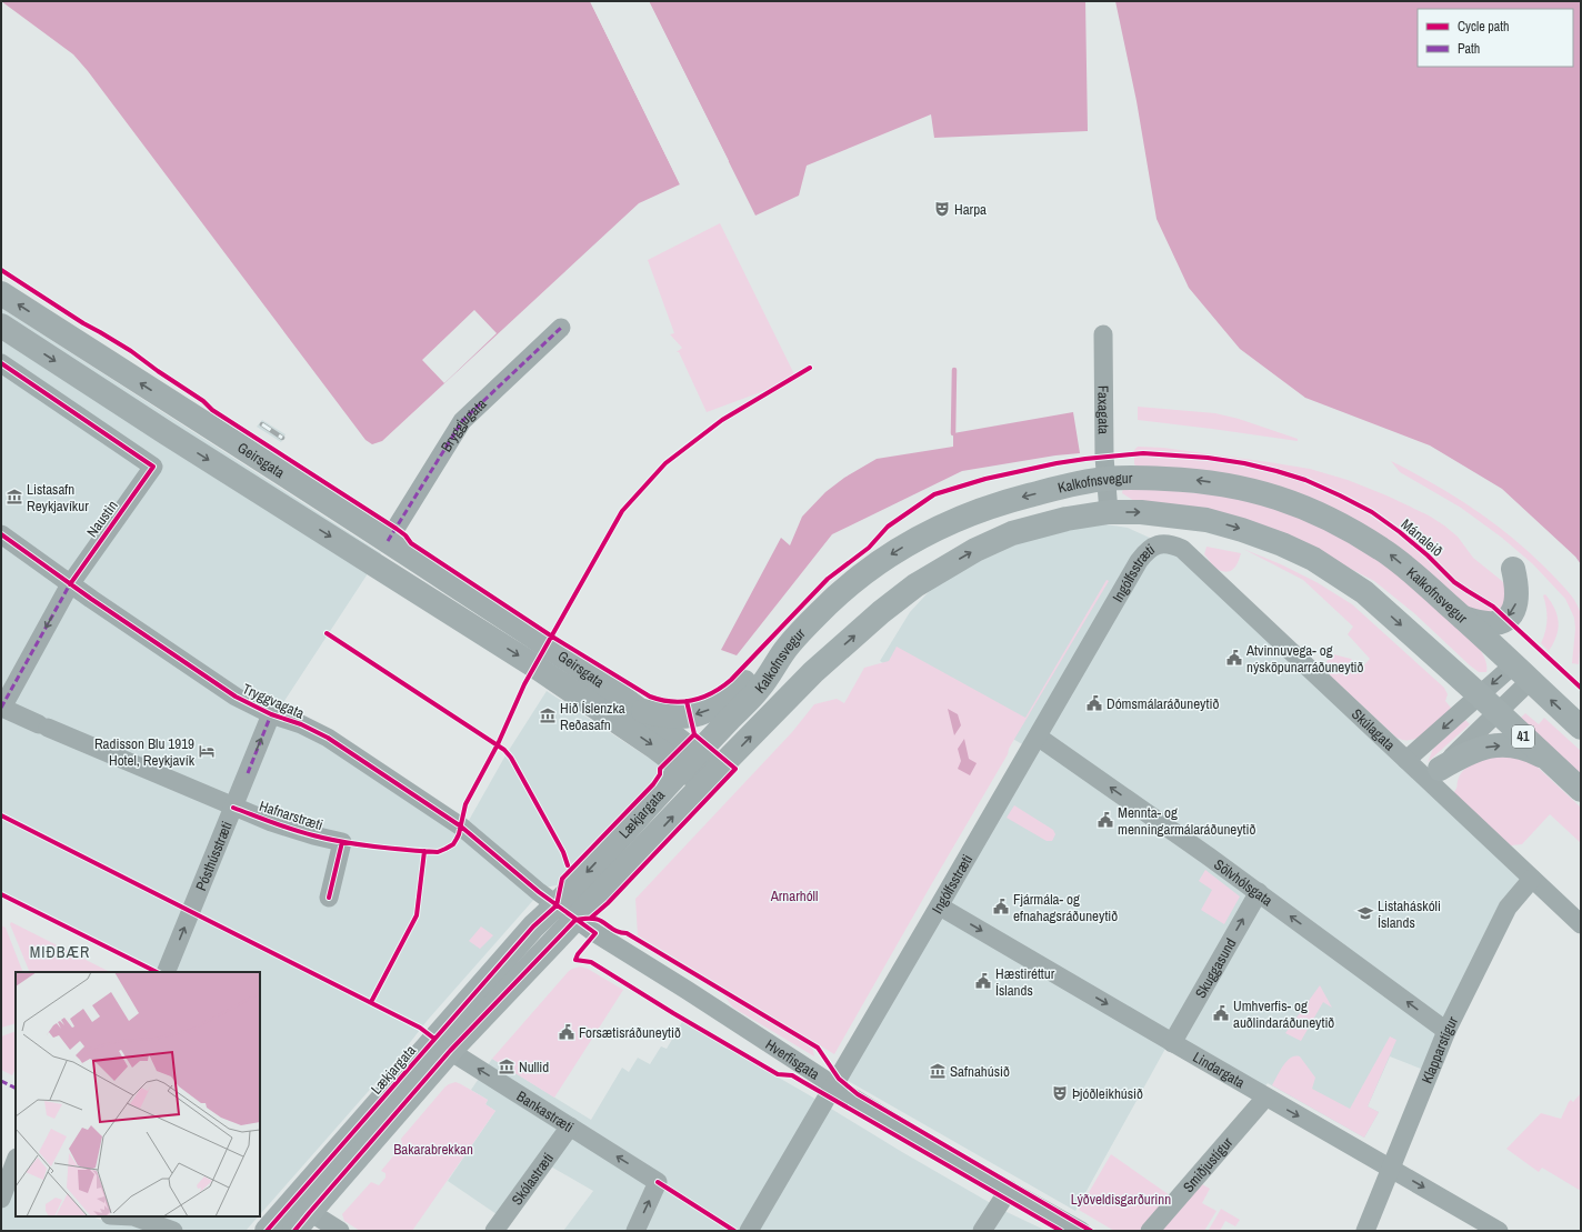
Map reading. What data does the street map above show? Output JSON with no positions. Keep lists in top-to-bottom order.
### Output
{
  "streets": {
    "main road": [
      "Geirsgata",
      "Kalkofnsvegur",
      "41",
      "Lækjargata"
    ],
    "street": [
      "Faxagata",
      "Bryggjugata",
      "Naustin",
      "Ingólfsstræti",
      "Tryggvagata",
      "Skúlagata",
      "Hafnarstræti",
      "Pósthússtræti",
      "Sölvhólsgata",
      "Skuggasund",
      "Klapparstígur",
      "Hverfisgata",
      "Lindargata",
      "Bankastræti",
      "Smiðjustígur",
      "Skólastræti"
    ],
    "cycle path": ["Mánaleið"]
  },
  "crossings": [
    ["Faxagata", "Kalkofnsvegur"],
    ["Bryggjugata", "Geirsgata"],
    ["Geirsgata", "Kalkofnsvegur"],
    ["Geirsgata", "Lækjargata"],
    ["Kalkofnsvegur", "41"],
    ["Kalkofnsvegur", "Lækjargata"],
    ["Naustin", "Tryggvagata"],
    ["Naustin", "Hafnarstræti"],
    ["Ingólfsstræti", "Skúlagata"],
    ["Ingólfsstræti", "Sölvhólsgata"],
    ["Ingólfsstræti", "Hverfisgata"],
    ["Ingólfsstræti", "Lindargata"],
    ["Tryggvagata", "Lækjargata"],
    ["Tryggvagata", "Pósthússtræti"],
    ["Tryggvagata", "Hverfisgata"],
    ["Skúlagata", "Klapparstígur"],
    ["Lækjargata", "Hverfisgata"],
    ["Lækjargata", "Bankastræti"],
    ["Hafnarstræti", "Pósthússtræti"],
    ["Sölvhólsgata", "Skuggasund"],
    ["Sölvhólsgata", "Klapparstígur"],
    ["Skuggasund", "Lindargata"],
    ["Klapparstígur", "Lindargata"],
    ["Lindargata", "Smiðjustígur"],
    ["Bankastræti", "Skólastræti"]
  ],
  "one_way": [
    "Pósthússtræti",
    "Sölvhólsgata",
    "Skuggasund",
    "Lindargata",
    "Bankastræti"
  ],
  "districts": ["MIÐBÆR"],
  "parks": ["Arnarhóll", "Bakarabrekkan", "Lýðveldisgarðurinn"],
  "places": {
    "theatre": ["Harpa", "Þjóðleikhúsið"],
    "museum": [
      "Listasafn Reykjavíkur",
      "Hið Íslenzka Reðasafn",
      "Nullid",
      "Safnahúsið"
    ],
    "public building": [
      "Atvinnuvega- og nýsköpunarráðuneytið",
      "Dómsmálaráðuneytið",
      "Mennta- og menningarmálaráðuneytið",
      "Fjármála- og efnahagsráðuneytið",
      "Hæstiréttur Íslands",
      "Umhverfis- og auðlindaráðuneytið",
      "Forsætisráðuneytið"
    ],
    "hotel": ["Radisson Blu 1919 Hotel, Reykjavík"],
    "school or university": ["Listaháskóli Íslands"]
  },
  "legend": ["Cycle path", "Path"]
}
